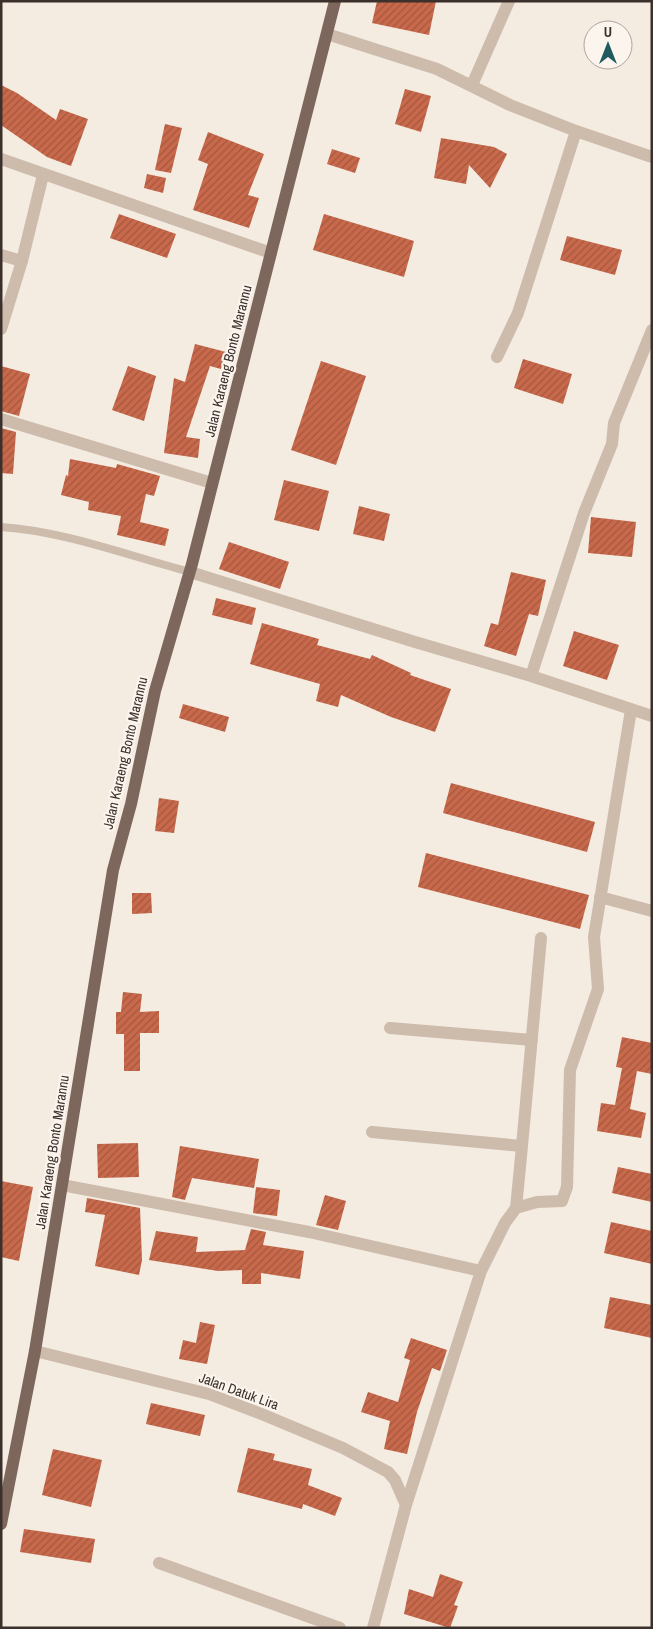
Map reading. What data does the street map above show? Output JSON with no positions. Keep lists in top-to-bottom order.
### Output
{
  "streets": {
    "main road": ["Jalan Karaeng Bonto Marannu"],
    "street": ["Jalan Datuk Lira"]
  },
  "crossings": [
    ["Jalan Karaeng Bonto Marannu", "Jalan Datuk Lira"]
  ],
  "north": "top"
}
